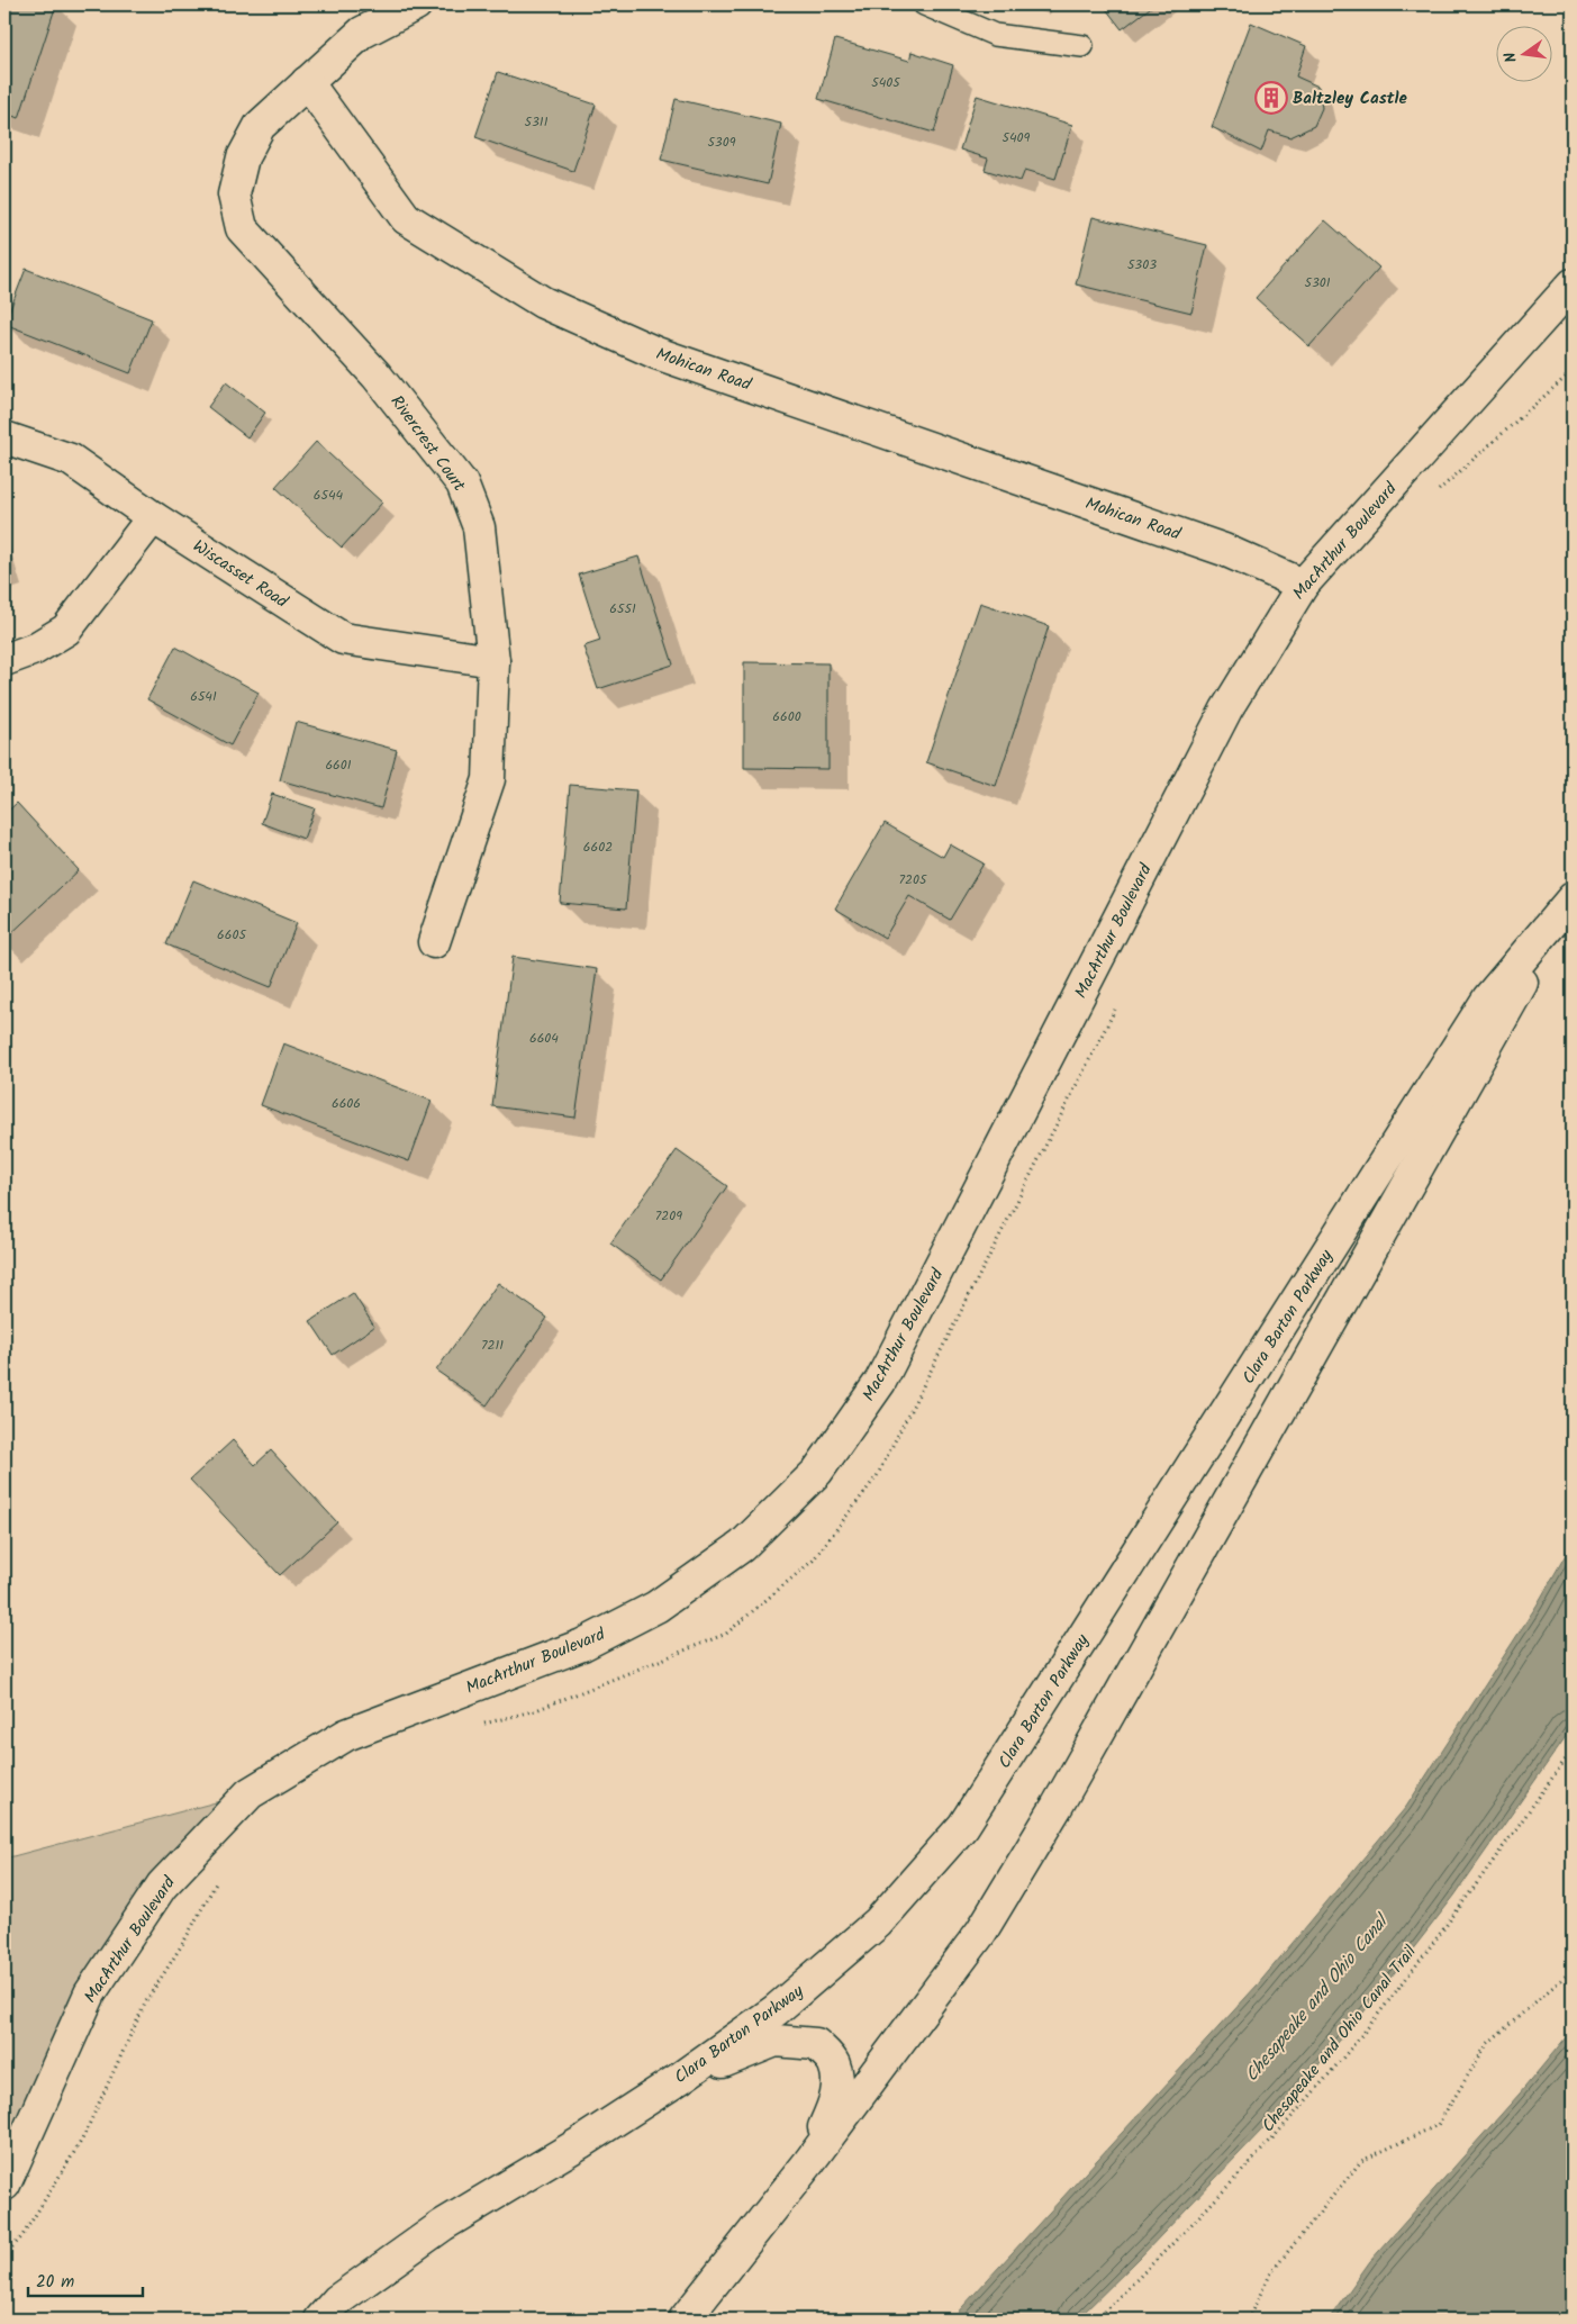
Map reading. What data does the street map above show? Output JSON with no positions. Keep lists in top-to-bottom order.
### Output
{
  "streets": {
    "main road": [
      "Mohican Road",
      "Rivercrest Court",
      "MacArthur Boulevard",
      "Wiscasset Road",
      "Clara Barton Parkway"
    ],
    "path": ["Chesapeake and Ohio Canal Trail"]
  },
  "crossings": [
    ["Mohican Road", "Rivercrest Court"],
    ["Mohican Road", "MacArthur Boulevard"],
    ["Rivercrest Court", "Wiscasset Road"]
  ],
  "water": ["Chesapeake and Ohio Canal"],
  "places": {
    "building": ["Baltzley Castle"]
  },
  "house_numbers": [
    "5405",
    "5311",
    "5409",
    "5309",
    "5303",
    "5301",
    "6544",
    "6551",
    "6541",
    "6600",
    "6601",
    "6602",
    "7205",
    "6605",
    "6604",
    "6606",
    "7209",
    "7211"
  ],
  "scale_bar": "20 m",
  "north": "left"
}
